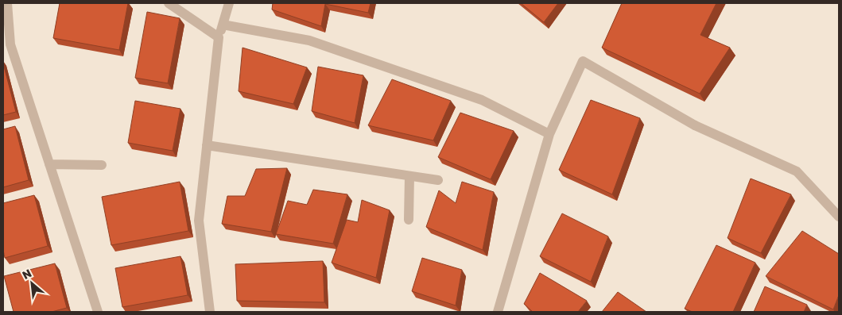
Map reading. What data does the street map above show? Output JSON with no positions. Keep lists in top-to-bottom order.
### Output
{
  "north": "top left"
}
